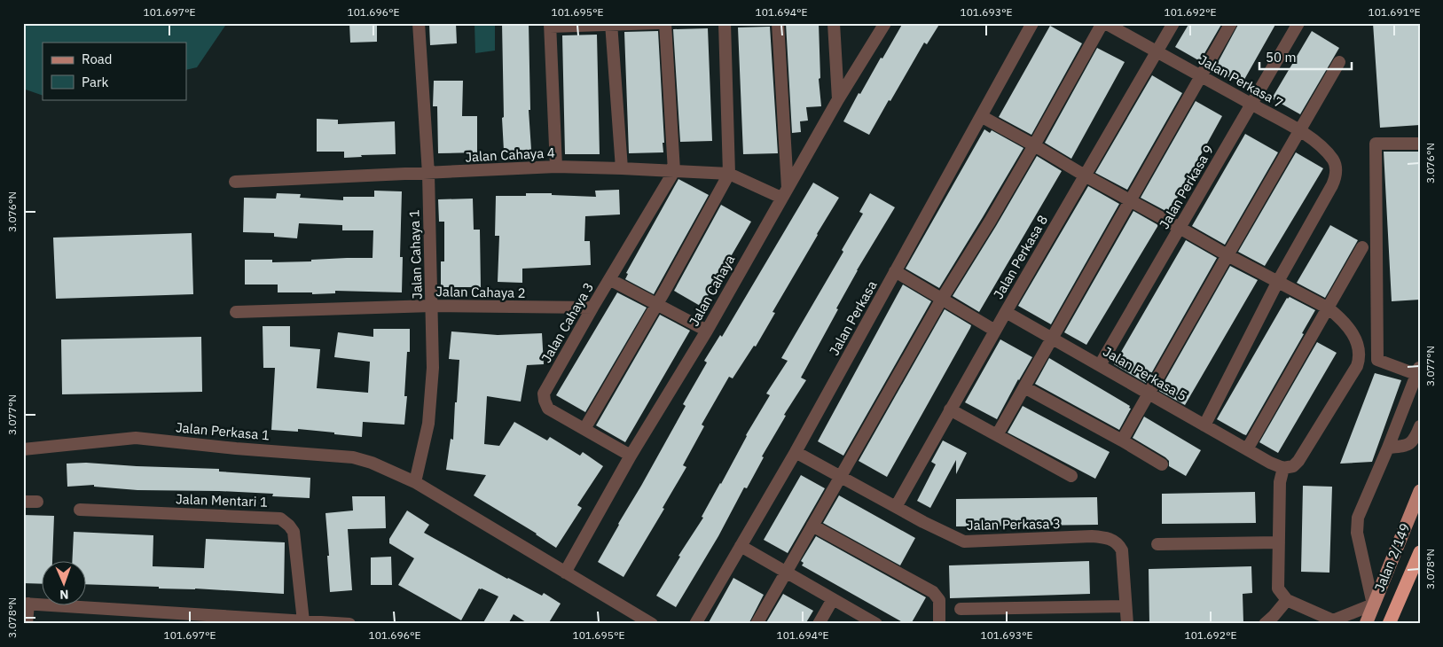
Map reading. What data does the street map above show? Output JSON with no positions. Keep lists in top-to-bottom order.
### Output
{
  "streets": {
    "main road": ["Jalan 2/149"],
    "street": [
      "Jalan Perkasa 7",
      "Jalan Cahaya 4",
      "Jalan Perkasa 9",
      "Jalan Cahaya 1",
      "Jalan Perkasa 8",
      "Jalan Cahaya",
      "Jalan Cahaya 2",
      "Jalan Perkasa",
      "Jalan Cahaya 3",
      "Jalan Perkasa 5",
      "Jalan Perkasa 1",
      "Jalan Mentari 1",
      "Jalan Perkasa 3"
    ]
  },
  "crossings": [
    ["Jalan Perkasa 7", "Jalan Perkasa 9"],
    ["Jalan Perkasa 7", "Jalan Perkasa 8"],
    ["Jalan Cahaya 4", "Jalan Cahaya 1"],
    ["Jalan Cahaya 4", "Jalan Cahaya"],
    ["Jalan Cahaya 4", "Jalan Cahaya 3"],
    ["Jalan Perkasa 9", "Jalan Perkasa 5"],
    ["Jalan Cahaya 1", "Jalan Cahaya 2"],
    ["Jalan Cahaya 1", "Jalan Perkasa 1"],
    ["Jalan Perkasa 8", "Jalan Perkasa 5"],
    ["Jalan Perkasa 8", "Jalan Perkasa 3"],
    ["Jalan Cahaya", "Jalan Cahaya 3"],
    ["Jalan Cahaya", "Jalan Perkasa 1"],
    ["Jalan Cahaya 2", "Jalan Cahaya 3"],
    ["Jalan Perkasa", "Jalan Perkasa 3"]
  ],
  "legend": ["Road", "Park"],
  "scale_bar": "50 m",
  "north": "bottom",
  "coordinates": [
    "101.697°E",
    "101.696°E",
    "101.695°E",
    "101.694°E",
    "101.693°E",
    "101.692°E",
    "101.691°E",
    "3.076°N",
    "3.077°N",
    "3.078°N"
  ]
}
